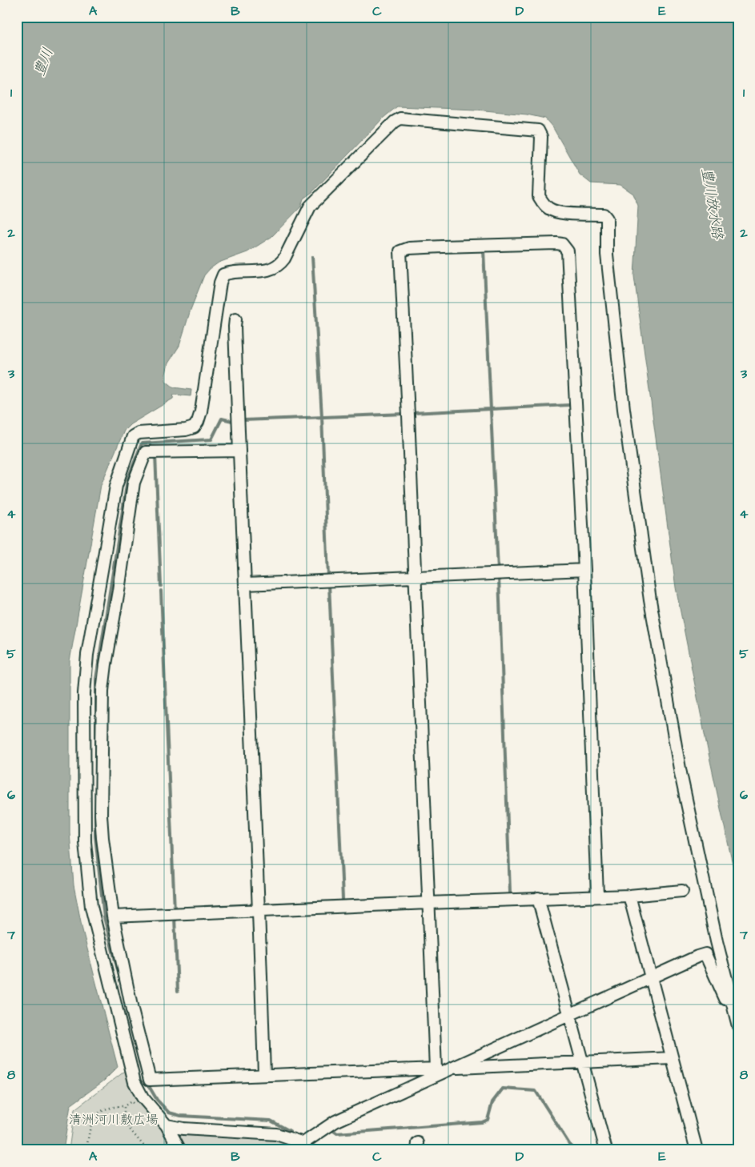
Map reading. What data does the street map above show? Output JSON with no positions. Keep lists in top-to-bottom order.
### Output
{
  "water": ["豊川", "豊川放水路"],
  "parks": ["清洲河川敷広場"],
  "grid": {
    "columns": [
      "A",
      "B",
      "C",
      "D",
      "E"
    ],
    "rows": [
      "1",
      "2",
      "3",
      "4",
      "5",
      "6",
      "7",
      "8"
    ]
  }
}
